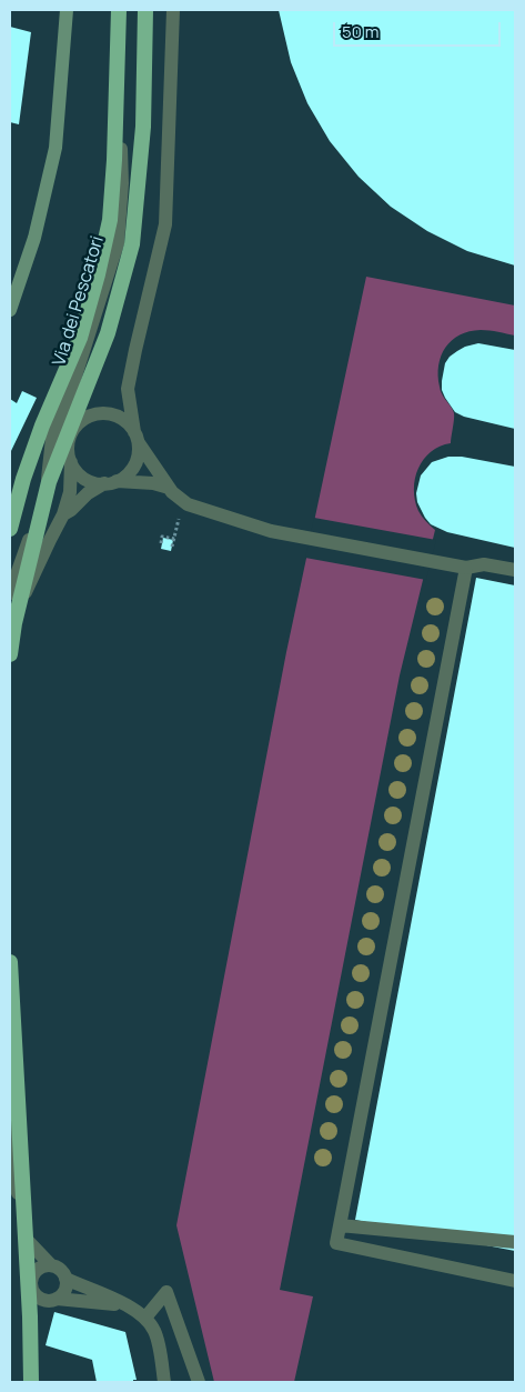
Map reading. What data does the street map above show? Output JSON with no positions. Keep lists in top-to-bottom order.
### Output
{
  "streets": {
    "street": ["Via dei Pescatori"]
  },
  "scale_bar": "50 m"
}
